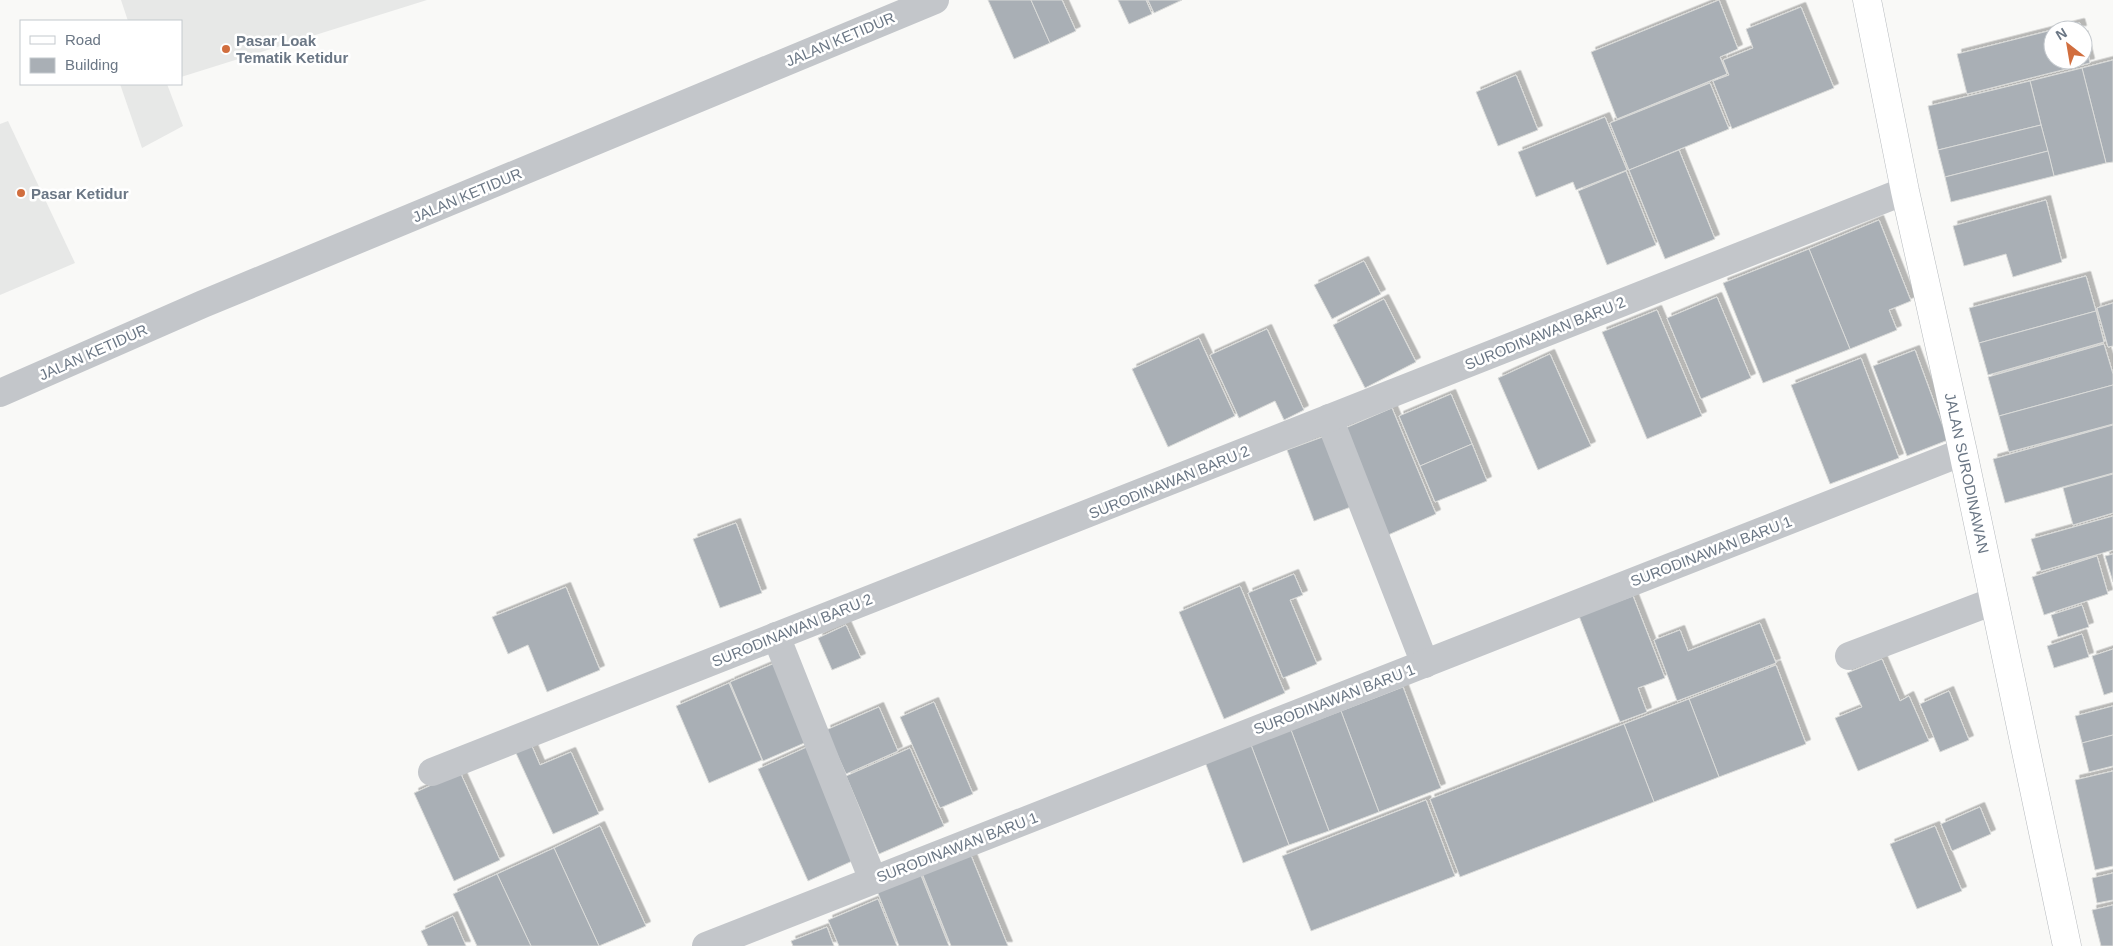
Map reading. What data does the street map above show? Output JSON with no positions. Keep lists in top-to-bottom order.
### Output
{
  "streets": {
    "main road": ["JALAN SURODINAWAN"],
    "street": ["JALAN KETIDUR", "SURODINAWAN BARU 2", "SURODINAWAN BARU 1"]
  },
  "crossings": [
    ["SURODINAWAN BARU 2", "JALAN SURODINAWAN"],
    ["JALAN SURODINAWAN", "SURODINAWAN BARU 1"]
  ],
  "places": ["Pasar Loak Tematik Ketidur", "Pasar Ketidur"],
  "legend": ["Road", "Building"],
  "north": "top left"
}
